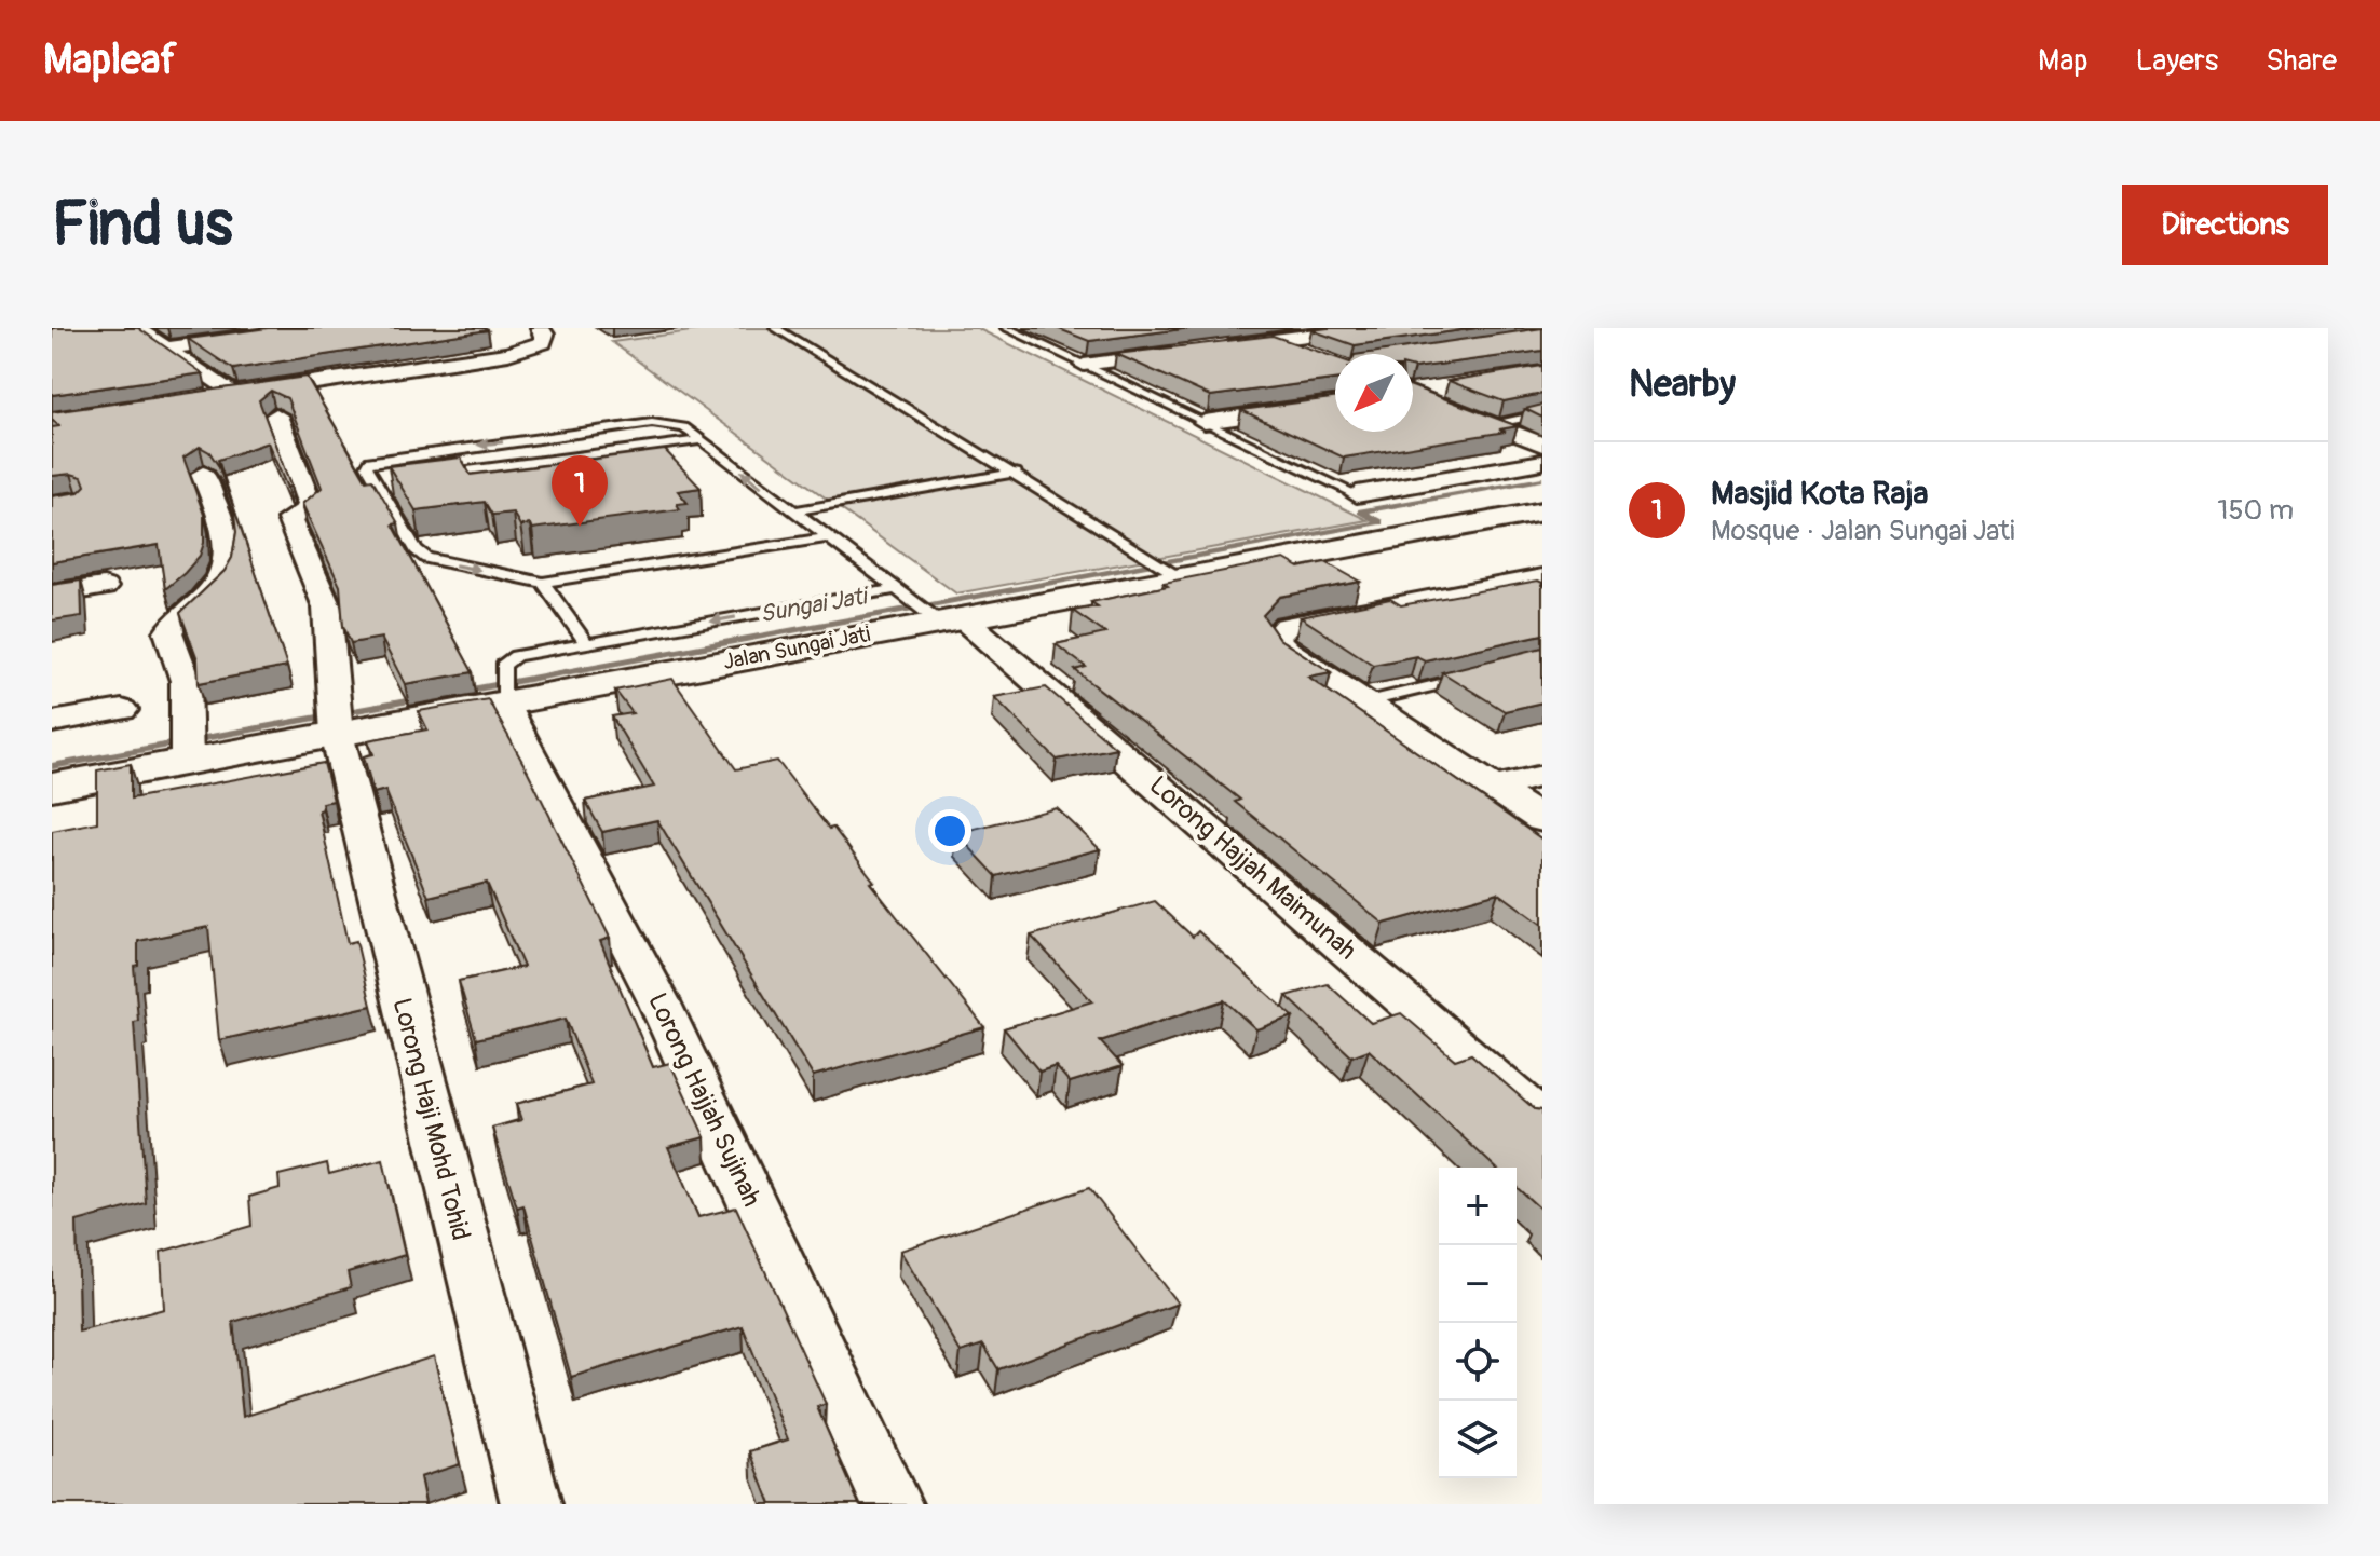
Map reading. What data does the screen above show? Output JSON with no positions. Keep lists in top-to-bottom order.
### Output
{
  "streets": {
    "main road": ["Jalan Sungai Jati"],
    "street": ["Lorong Hajjah Maimunah", "Lorong Hajjah Sujinah", "Lorong Haji Mohd Tohid"]
  },
  "crossings": [
    ["Jalan Sungai Jati", "Lorong Hajjah Maimunah"],
    ["Jalan Sungai Jati", "Lorong Hajjah Sujinah"],
    ["Jalan Sungai Jati", "Lorong Haji Mohd Tohid"]
  ],
  "water": ["Sungai Jati"],
  "north": "bottom left",
  "page": {
    "header": "Mapleaf",
    "nav": ["Map", "Layers", "Share"],
    "buttons": "Directions",
    "title": "Find us",
    "heading": "Nearby",
    "list": [
      {
        "mark": "1",
        "name": "Masjid Kota Raja",
        "note": "Mosque · Jalan Sungai Jati",
        "value": "150 m"
      }
    ],
    "pins": "1",
    "map_buttons": ["+", "−"]
  }
}
